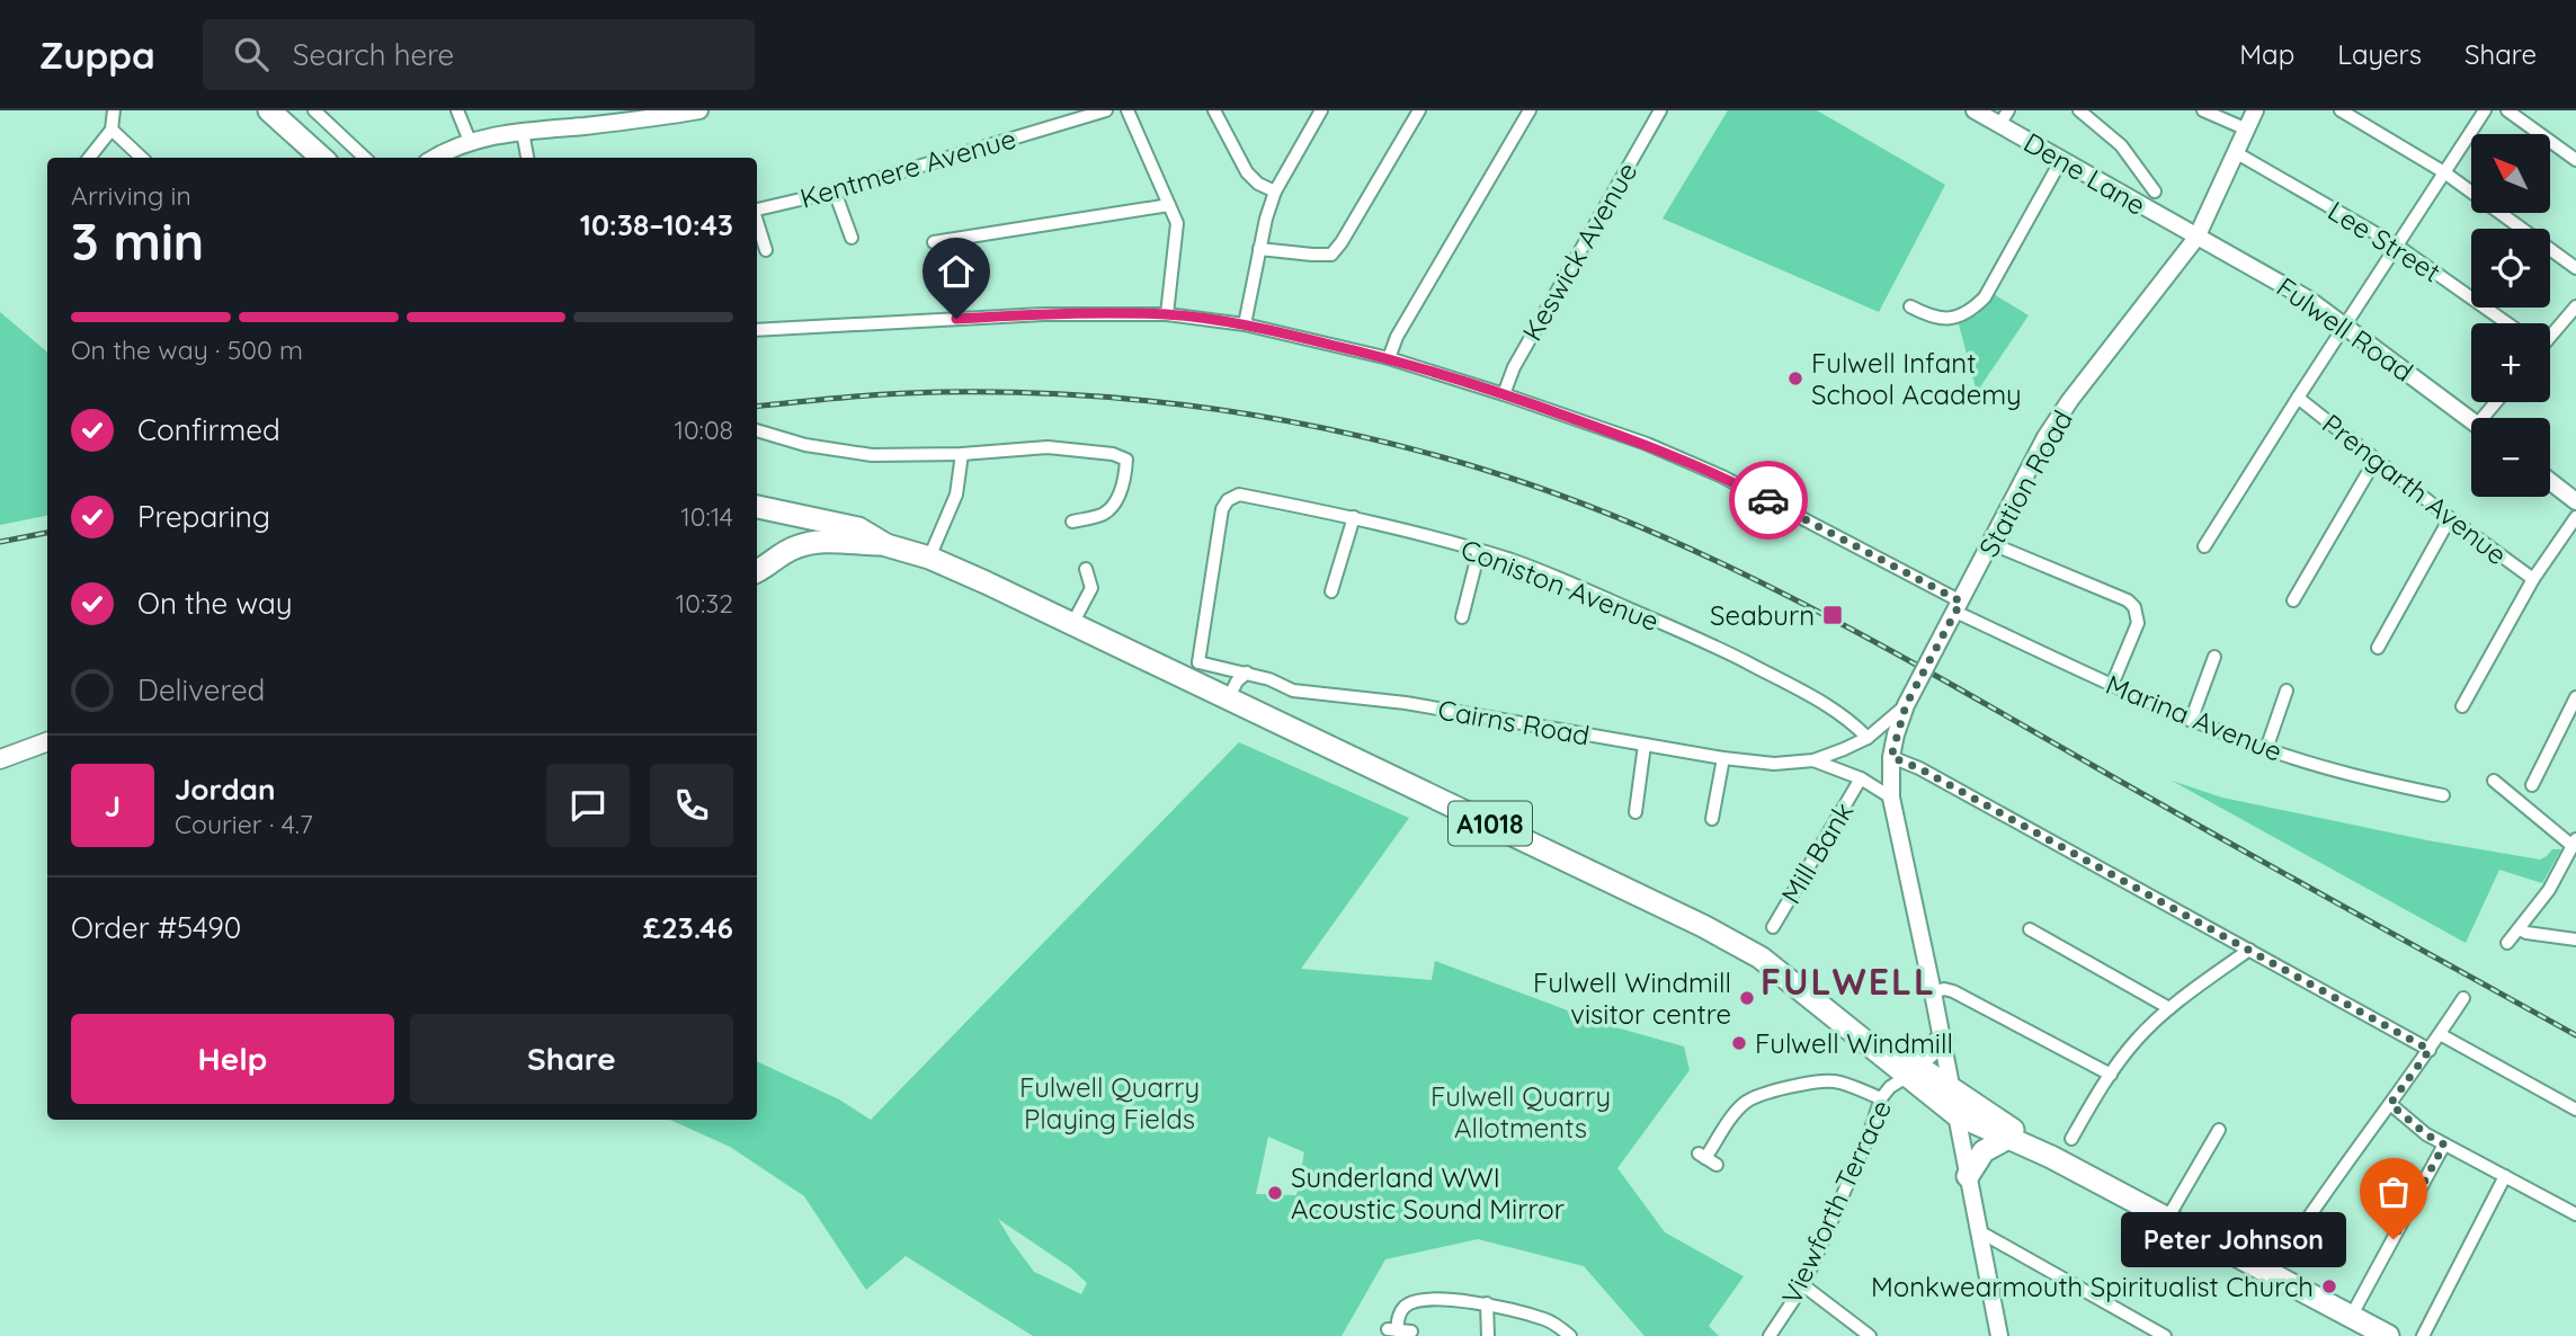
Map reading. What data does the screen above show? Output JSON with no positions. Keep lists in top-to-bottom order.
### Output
{
  "streets": {
    "highway": ["A1018"],
    "main road": ["Dene Lane", "Fulwell Road", "Station Road"],
    "street": [
      "Kentmere Avenue",
      "Lee Street",
      "Keswick Avenue",
      "Prengarth Avenue",
      "Coniston Avenue",
      "Marina Avenue",
      "Cairns Road",
      "Mill Bank",
      "Viewforth Terrace"
    ]
  },
  "crossings": [
    ["Dene Lane", "Fulwell Road"],
    ["Dene Lane", "Station Road"],
    ["Lee Street", "Station Road"],
    ["Keswick Avenue", "Marina Avenue"],
    ["Fulwell Road", "Station Road"],
    ["Station Road", "Marina Avenue"],
    ["Station Road", "Cairns Road"],
    ["Station Road", "A1018"],
    ["Coniston Avenue", "Cairns Road"],
    ["Coniston Avenue", "A1018"],
    ["Cairns Road", "A1018"],
    ["Cairns Road", "Mill Bank"],
    ["A1018", "Viewforth Terrace"]
  ],
  "districts": ["FULWELL"],
  "parks": ["Fulwell Quarry Playing Fields", "Fulwell Quarry Allotments"],
  "places": {
    "other": [
      "Fulwell Infant School Academy",
      "Fulwell Windmill visitor centre",
      "Fulwell Windmill",
      "Sunderland WWI Acoustic Sound Mirror",
      "Peter Johnson",
      "Monkwearmouth Spiritualist Church"
    ],
    "transit": ["Seaburn"]
  },
  "north": "top left",
  "page": {
    "header": "Zuppa",
    "search": "Search here",
    "nav": ["Map", "Layers", "Share"],
    "map_buttons": ["+", "−"],
    "heading": ["3 min", "Arriving in", "10:38–10:43"],
    "panel": [
      "Jordan",
      "Courier · 4.7",
      "Order #5490",
      "£23.46"
    ],
    "bar": "On the way · 500 m",
    "list": [
      ["Confirmed", "10:08"],
      ["Preparing", "10:14"],
      ["On the way", "10:32"],
      "Delivered"
    ],
    "round": "J",
    "buttons": ["Help", "Share"],
    "bubble": "Peter Johnson"
  }
}
